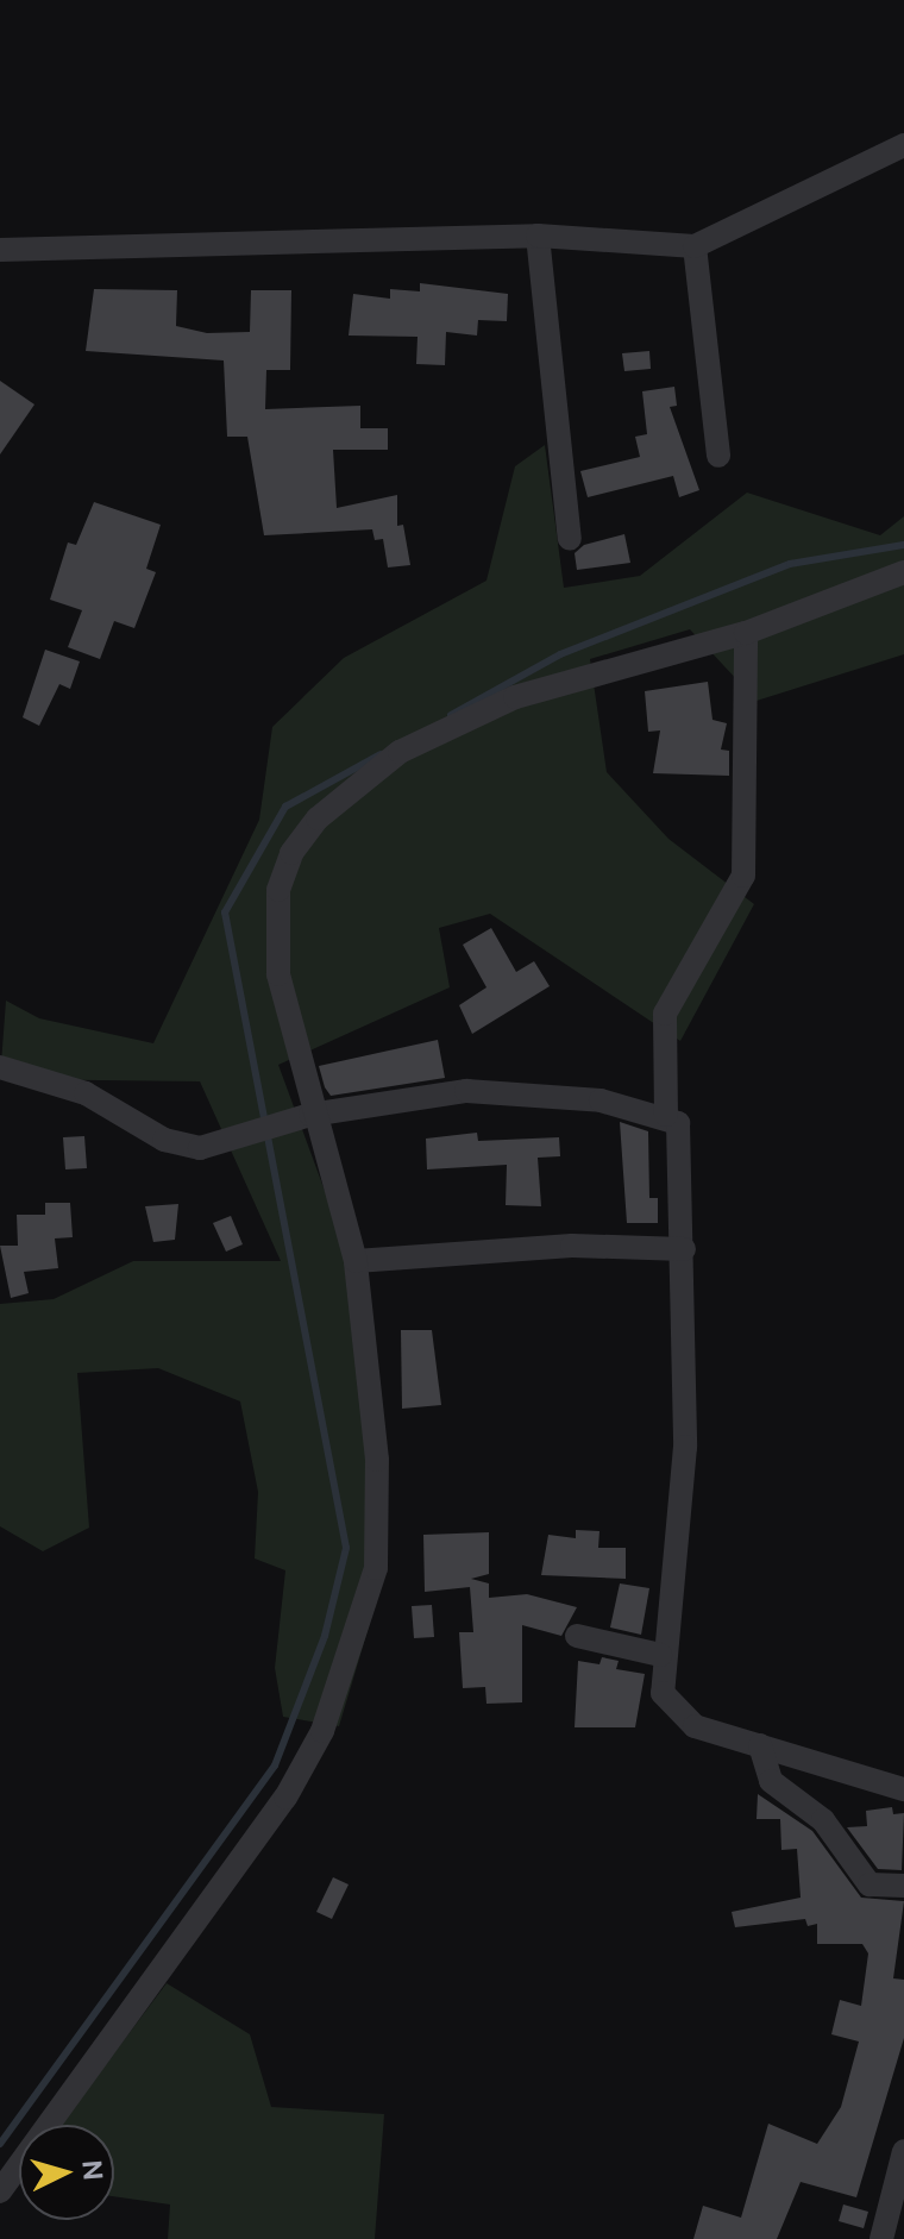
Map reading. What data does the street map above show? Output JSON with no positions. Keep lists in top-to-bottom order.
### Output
{
  "north": "right"
}
